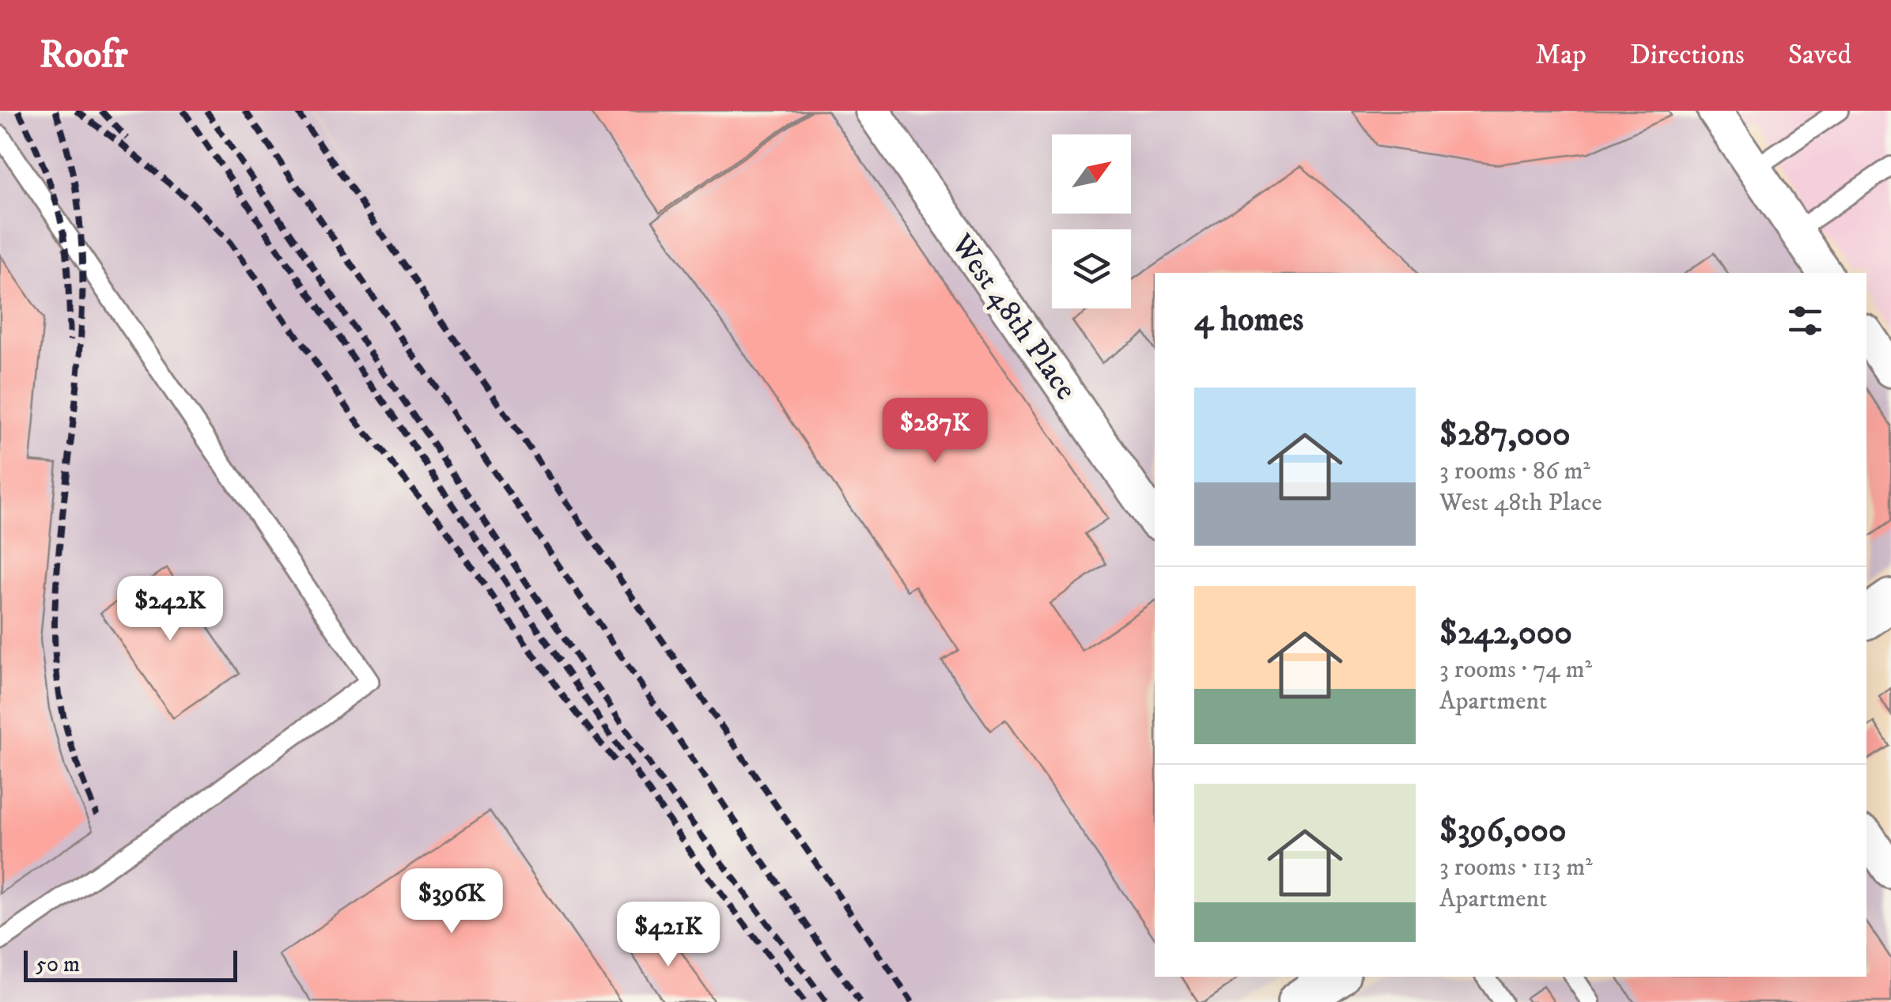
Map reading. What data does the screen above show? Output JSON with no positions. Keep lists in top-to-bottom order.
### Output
{
  "streets": {
    "street": ["West 48th Place"]
  },
  "scale_bar": "50 m",
  "north": "top right",
  "page": {
    "header": "Roofr",
    "nav": ["Map", "Directions", "Saved"],
    "heading": "4 homes",
    "list": [
      {
        "name": "$287,000",
        "note": "3 rooms · 86 m² · West 48th Place"
      },
      {
        "name": "$242,000",
        "note": "3 rooms · 74 m² · Apartment"
      },
      {
        "name": "$396,000",
        "note": "3 rooms · 113 m² · Apartment"
      }
    ],
    "price": [
      "$287K",
      "$242K",
      "$396K",
      "$421K"
    ],
    "scale": "50 m"
  }
}
